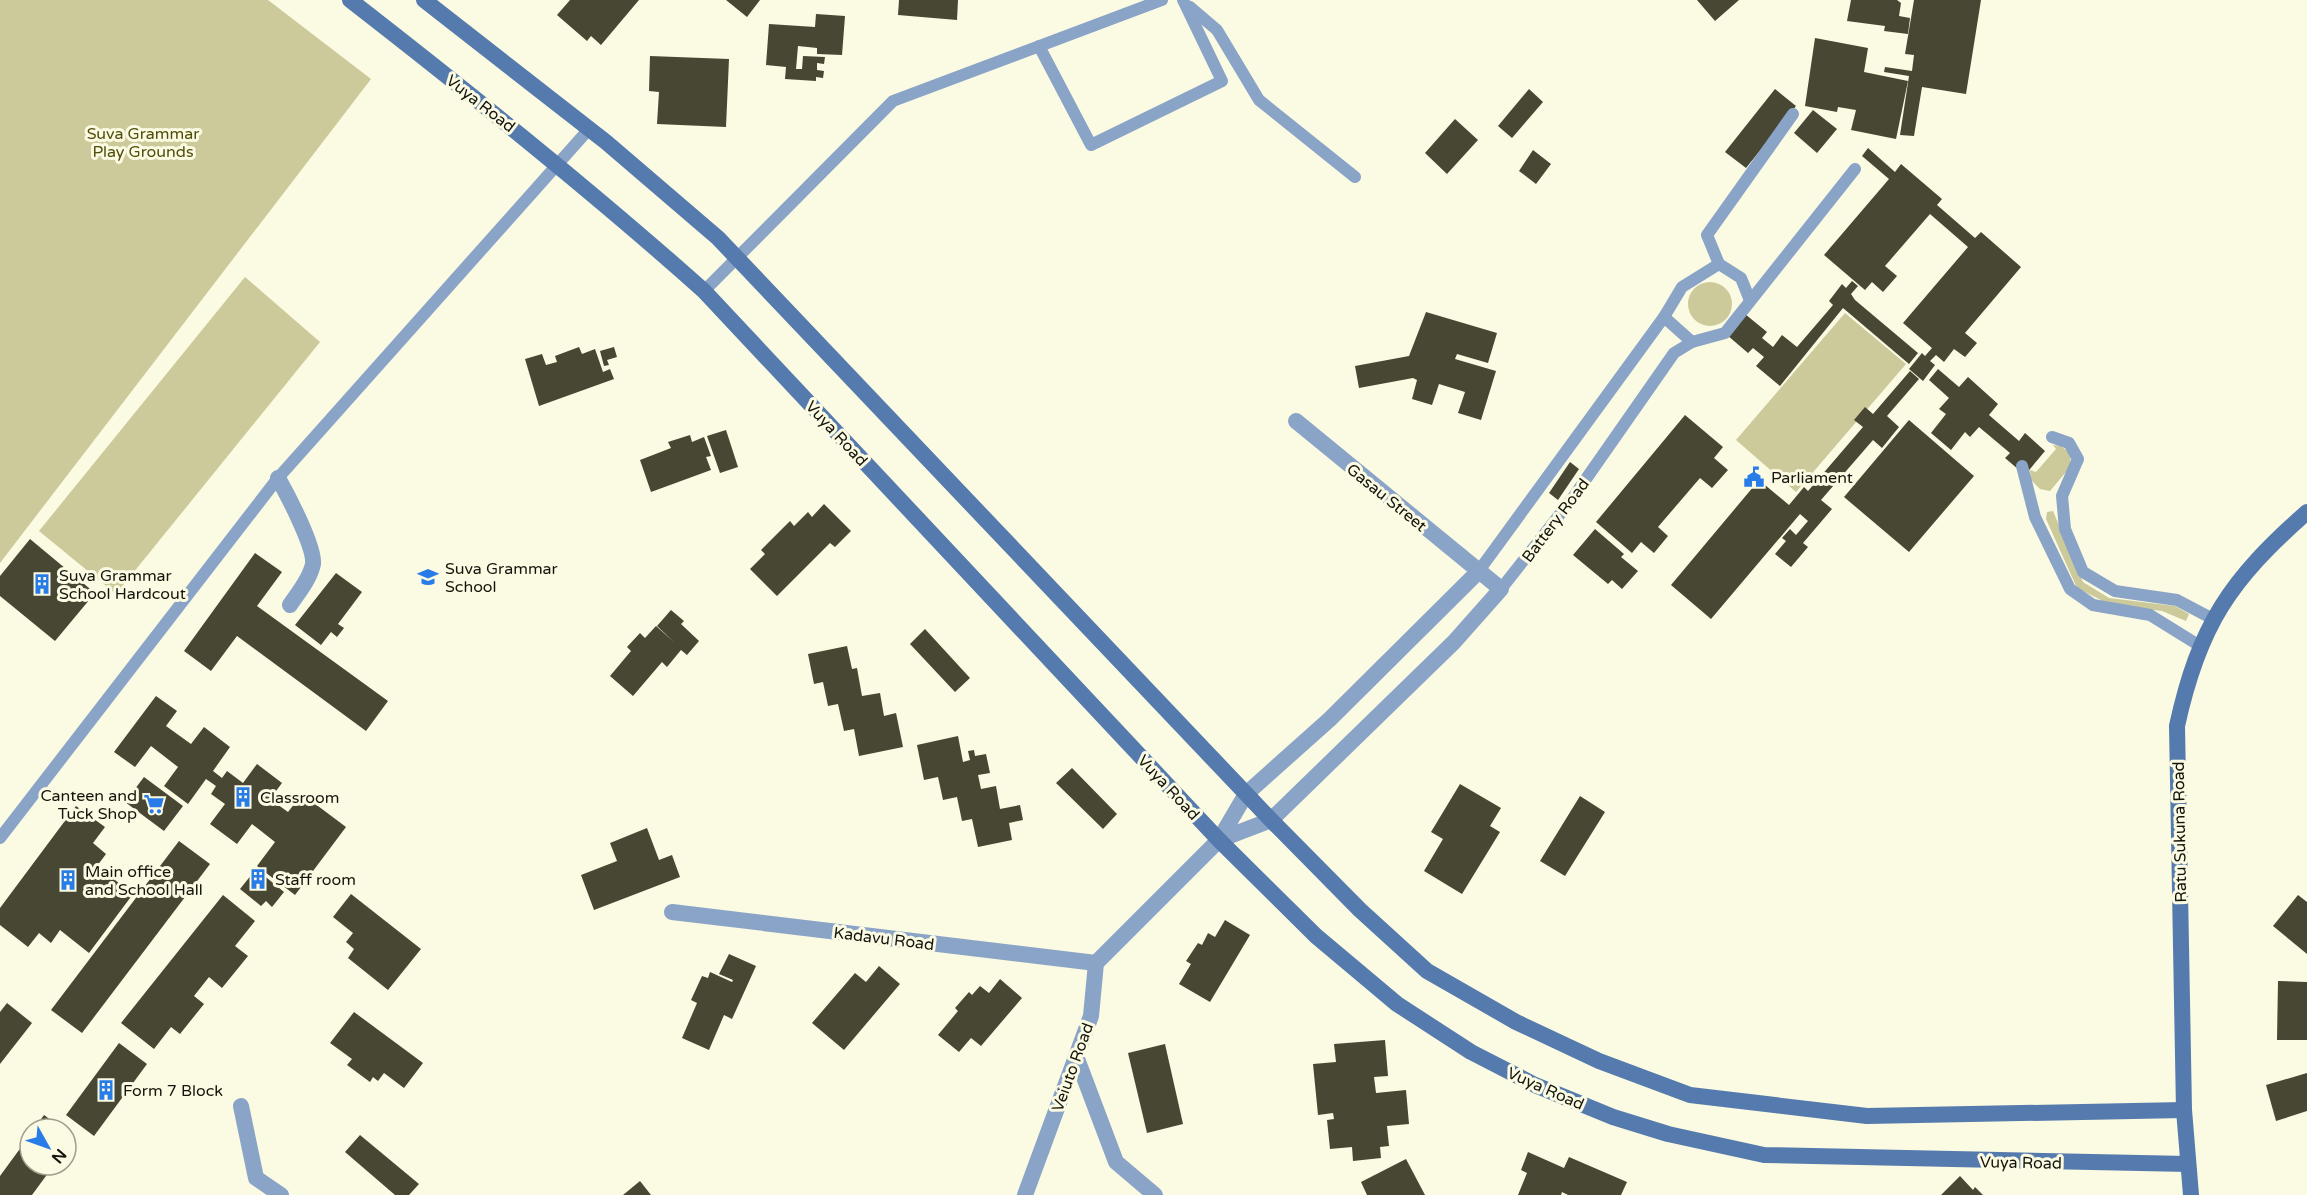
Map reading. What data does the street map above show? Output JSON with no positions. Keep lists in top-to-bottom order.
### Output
{
  "streets": {
    "main road": ["Vuya Road", "Ratu Sukuna Road"],
    "street": [
      "Gasau Street",
      "Battery Road",
      "Kadavu Road",
      "Veiuto Road"
    ]
  },
  "crossings": [
    ["Vuya Road", "Battery Road"],
    ["Vuya Road", "Ratu Sukuna Road"],
    ["Gasau Street", "Battery Road"],
    ["Kadavu Road", "Veiuto Road"]
  ],
  "parks": ["Suva Grammar Play Grounds"],
  "places": {
    "public building": ["Parliament"],
    "school or university": ["Suva Grammar School"],
    "building": [
      "Suva Grammar School Hardcout",
      "Classroom",
      "Staff room",
      "Main office and School Hall",
      "Form 7 Block"
    ],
    "supermarket": ["Canteen and Tuck Shop"]
  },
  "north": "bottom right"
}
